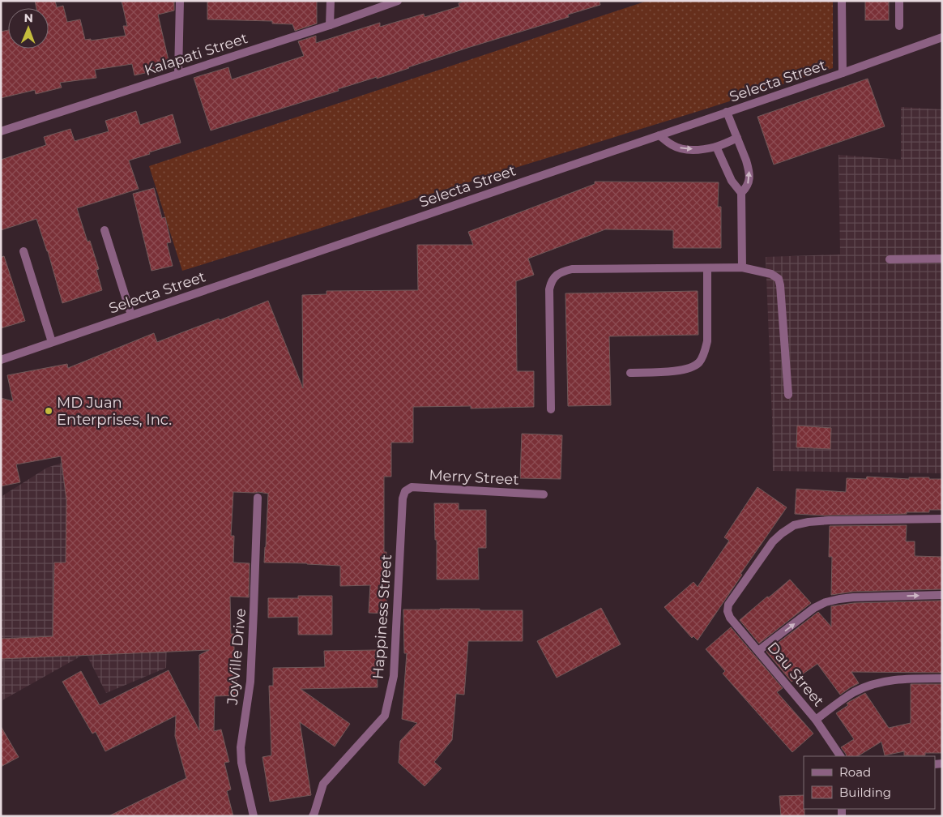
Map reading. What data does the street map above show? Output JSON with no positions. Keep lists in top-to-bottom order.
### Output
{
  "streets": {
    "street": [
      "Kalapati Street",
      "Selecta Street",
      "Merry Street",
      "Happiness Street",
      "JoyVille Drive",
      "Dau Street"
    ]
  },
  "crossings": [
    ["Merry Street", "Happiness Street"]
  ],
  "places": ["MD Juan Enterprises, Inc."],
  "legend": ["Road", "Building"],
  "north": "top"
}
